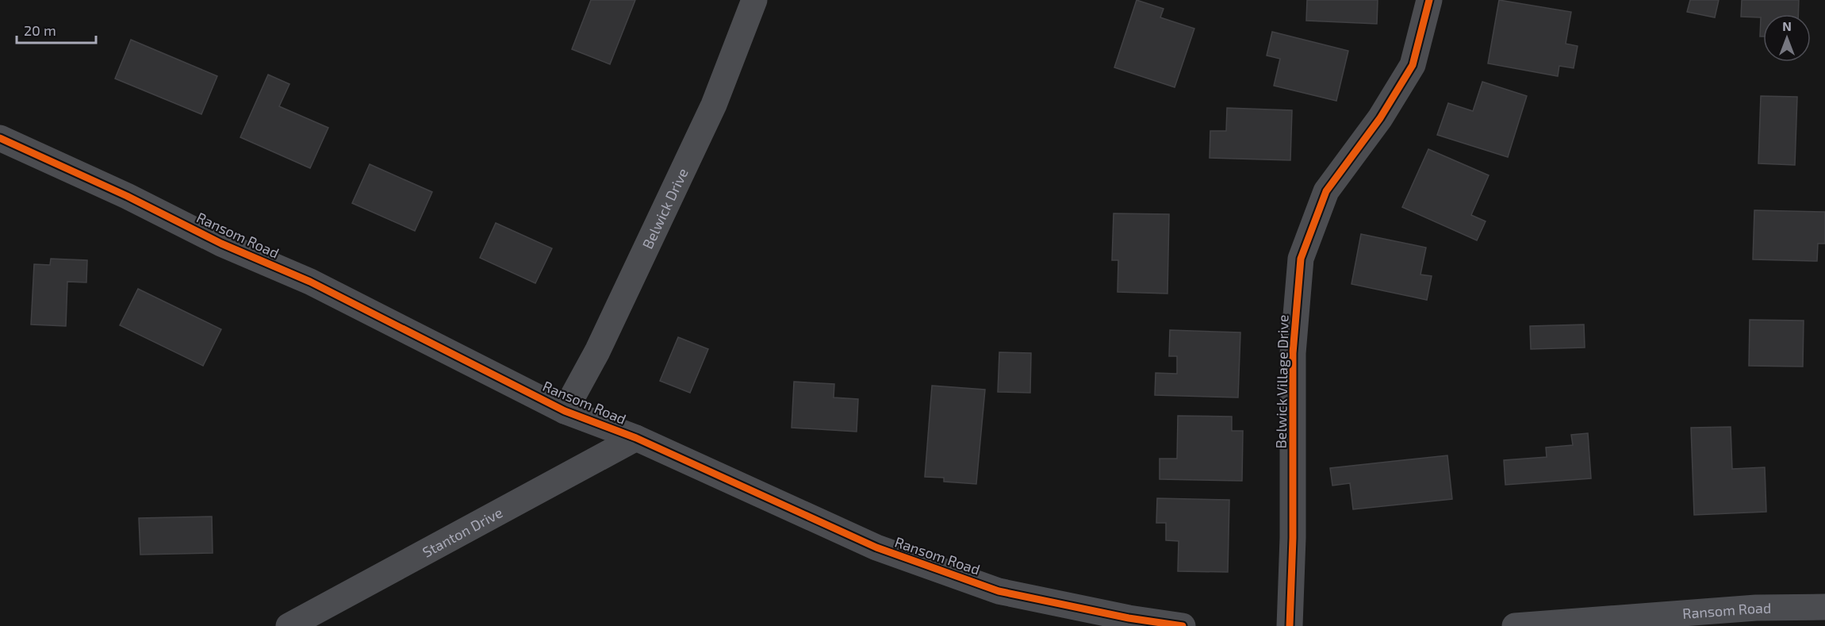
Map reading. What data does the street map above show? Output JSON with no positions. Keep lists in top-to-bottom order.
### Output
{
  "streets": {
    "street": [
      "Belwick Drive",
      "Ransom Road",
      "Belwick Village Drive",
      "Stanton Drive"
    ]
  },
  "crossings": [
    ["Belwick Drive", "Ransom Road"],
    ["Ransom Road", "Stanton Drive"]
  ],
  "scale_bar": "20 m",
  "north": "top"
}
